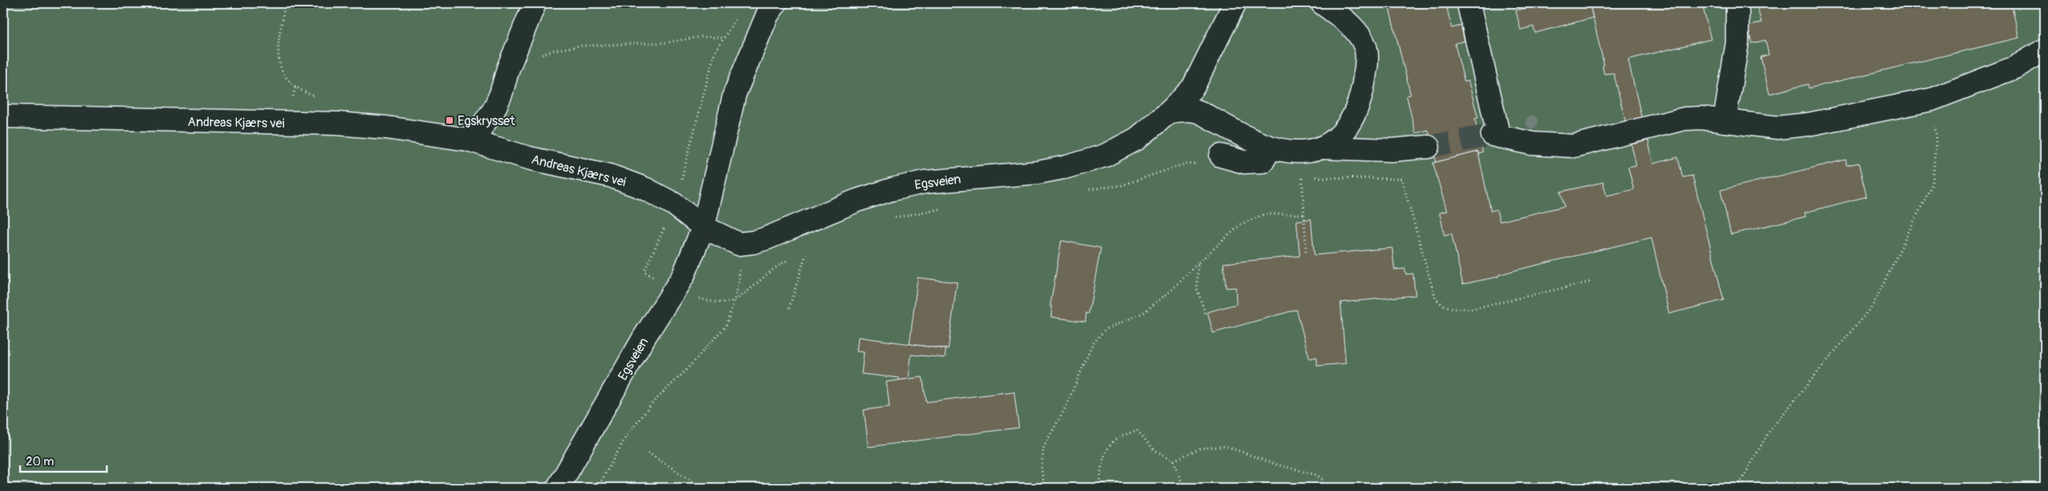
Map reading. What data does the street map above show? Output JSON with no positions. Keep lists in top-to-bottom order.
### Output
{
  "streets": {
    "street": ["Andreas Kjærs vei", "Egsveien"]
  },
  "crossings": [
    ["Andreas Kjærs vei", "Egsveien"]
  ],
  "places": {
    "transit": ["Egskrysset"]
  },
  "scale_bar": "20 m"
}
